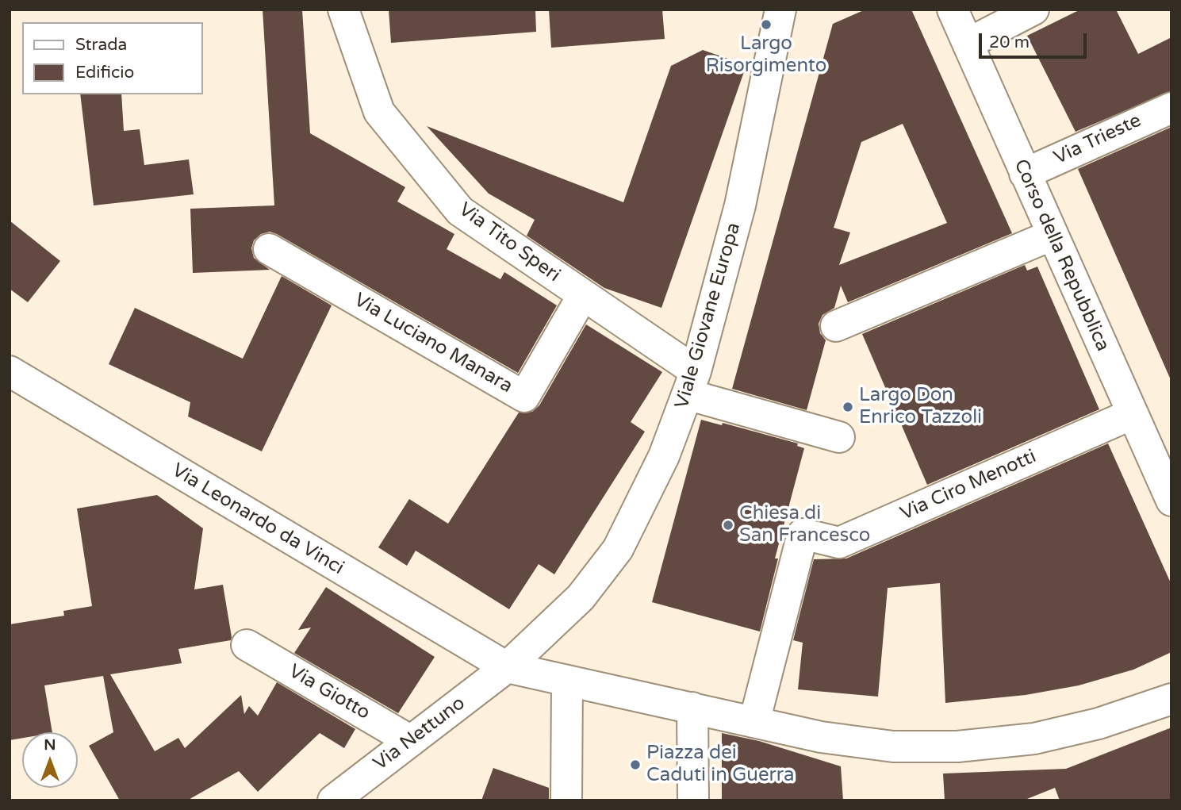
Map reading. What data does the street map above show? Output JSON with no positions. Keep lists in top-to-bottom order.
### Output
{
  "streets": {
    "street": [
      "Via Trieste",
      "Via Tito Speri",
      "Corso della Repubblica",
      "Viale Giovane Europa",
      "Via Luciano Manara",
      "Via Ciro Menotti",
      "Via Leonardo da Vinci",
      "Via Giotto",
      "Via Nettuno"
    ]
  },
  "crossings": [
    ["Via Trieste", "Corso della Repubblica"],
    ["Via Tito Speri", "Viale Giovane Europa"],
    ["Via Tito Speri", "Via Luciano Manara"],
    ["Corso della Repubblica", "Via Ciro Menotti"],
    ["Viale Giovane Europa", "Via Leonardo da Vinci"],
    ["Viale Giovane Europa", "Via Nettuno"],
    ["Via Leonardo da Vinci", "Via Nettuno"],
    ["Via Giotto", "Via Nettuno"]
  ],
  "places": [
    "Largo Risorgimento",
    "Largo Don Enrico Tazzoli",
    "Chiesa di San Francesco",
    "Piazza dei Caduti in Guerra"
  ],
  "legend": ["Strada", "Edificio"],
  "scale_bar": "20 m",
  "north": "top"
}
